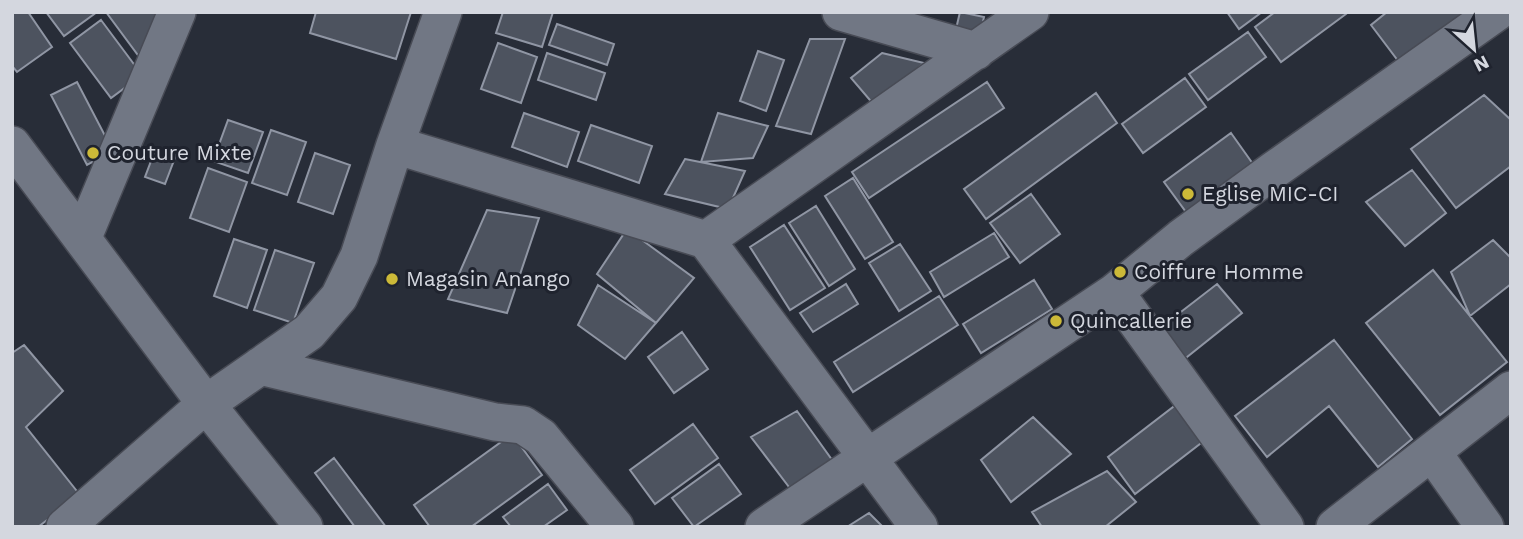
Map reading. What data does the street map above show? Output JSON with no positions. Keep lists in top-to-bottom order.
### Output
{
  "places": [
    "Couture Mixte",
    "Eglise MIC-CI",
    "Coiffure Homme",
    "Magasin Anango",
    "Quincallerie"
  ],
  "north": "bottom right"
}
